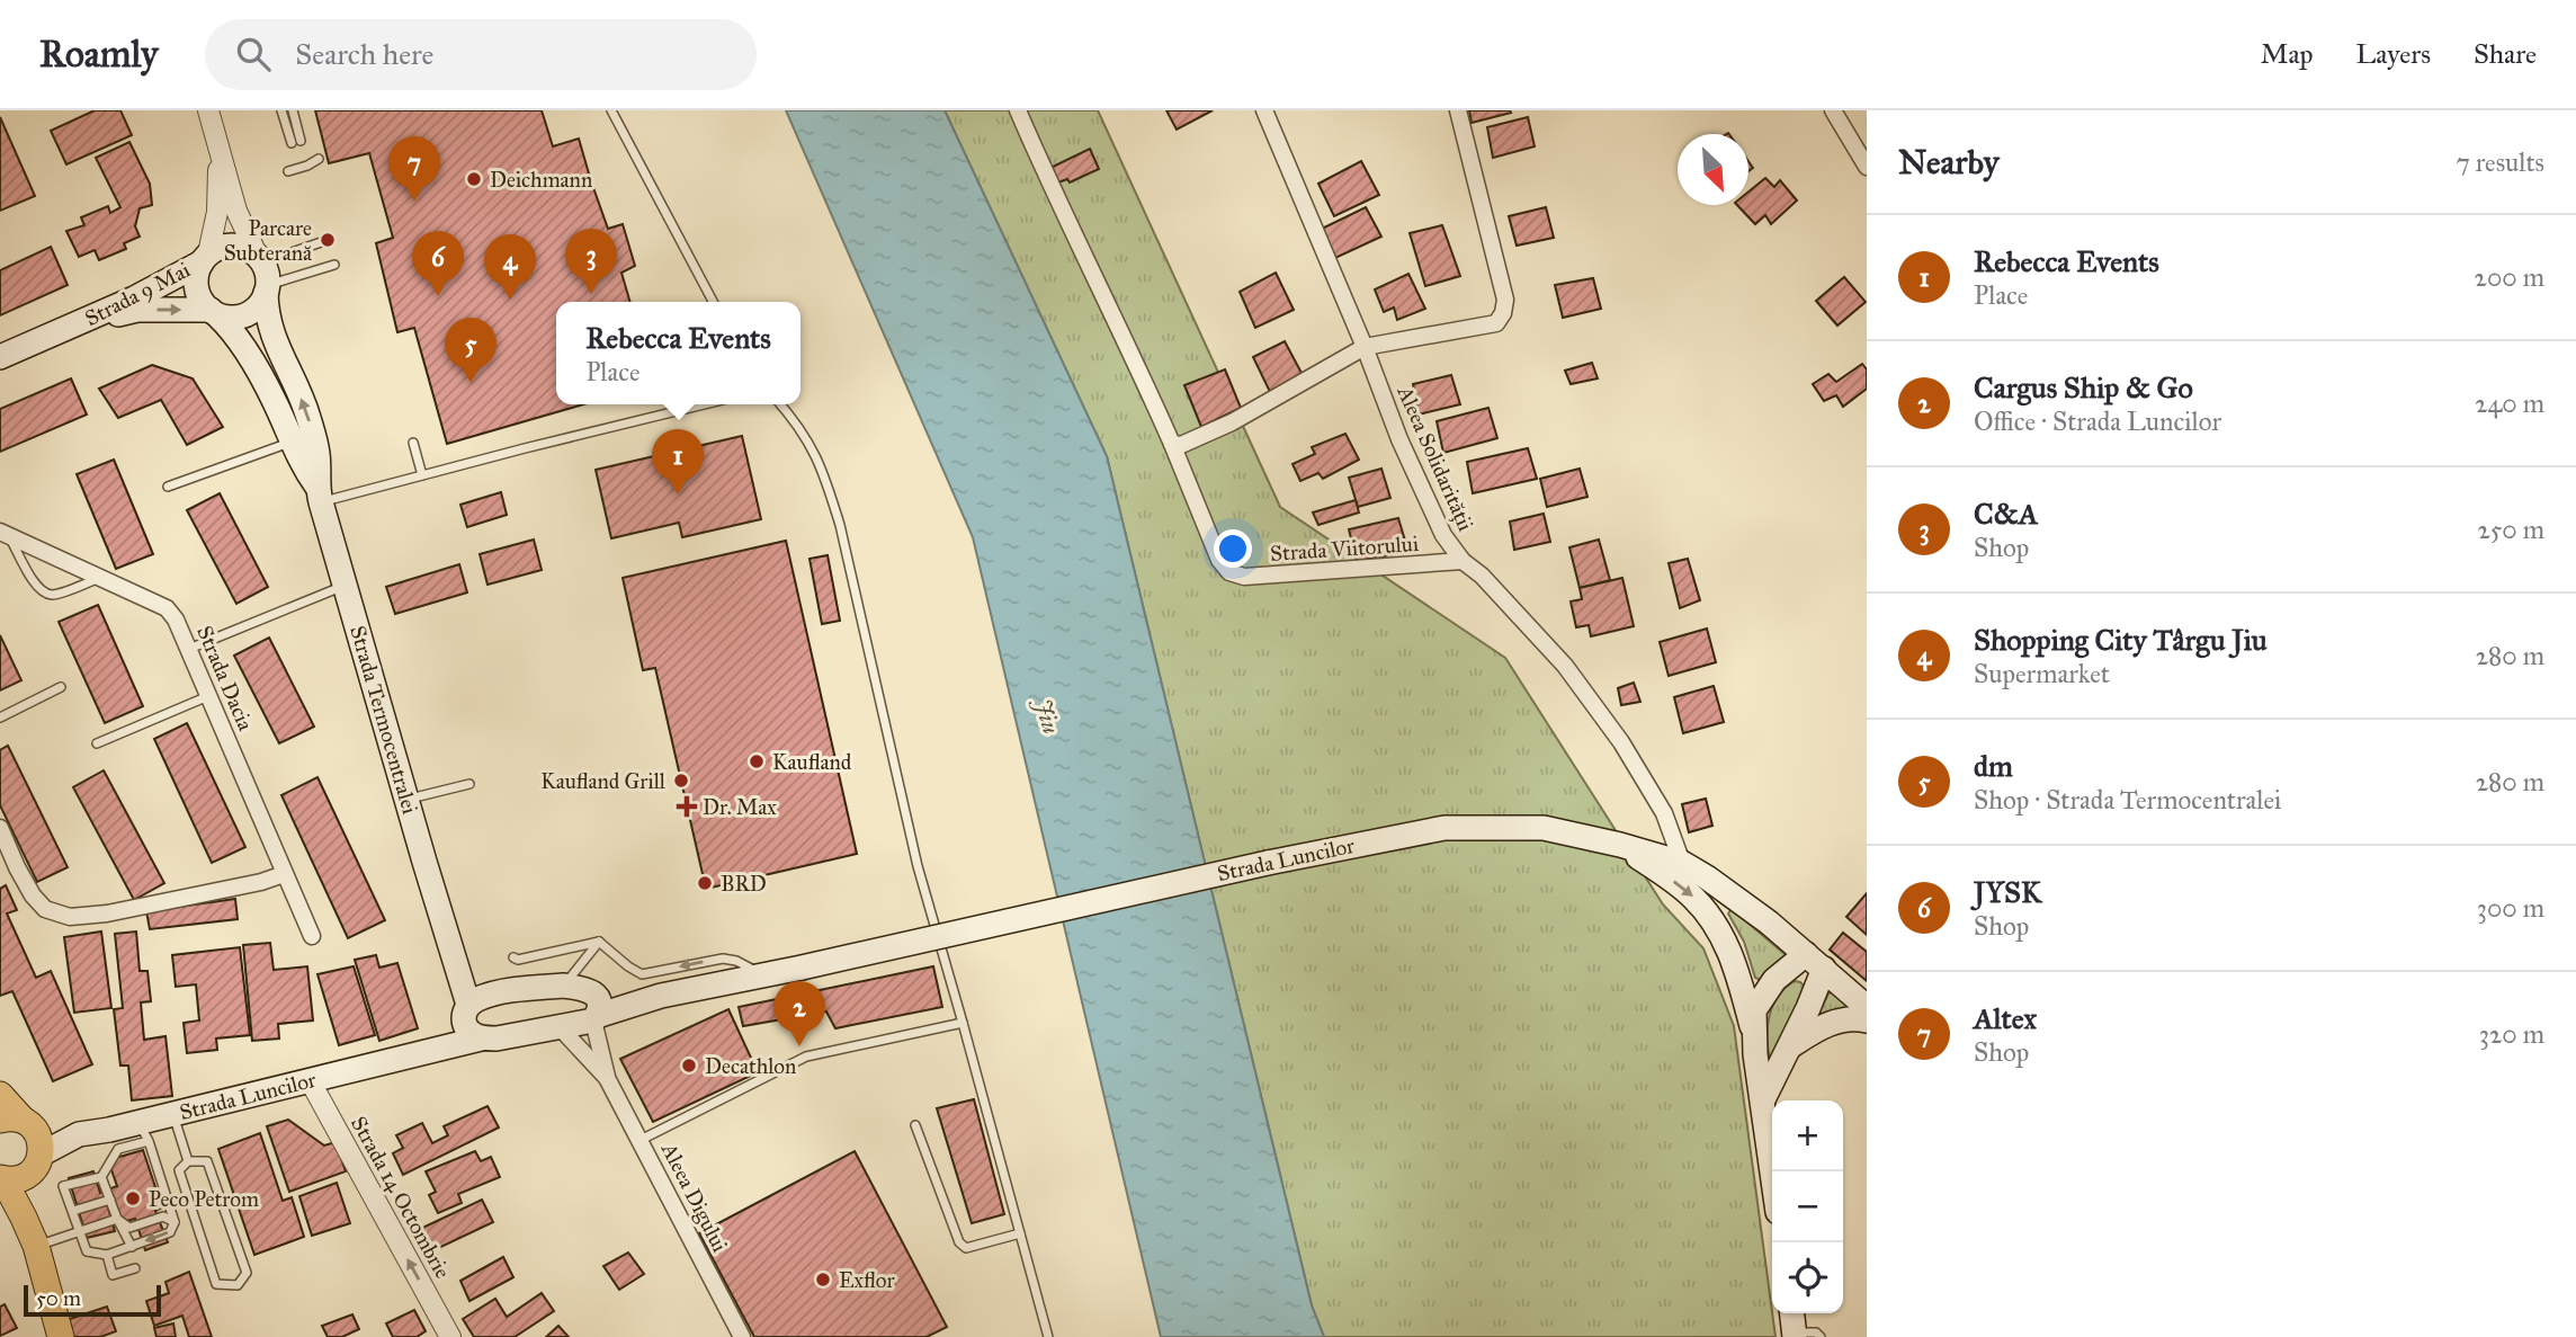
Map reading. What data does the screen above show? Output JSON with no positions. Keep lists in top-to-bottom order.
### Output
{
  "streets": {
    "main road": ["Strada 9 Mai", "Strada Termocentralei", "Strada Luncilor"],
    "street": [
      "Aleea Solidarității",
      "Strada Viitorului",
      "Strada Dacia",
      "Strada 14 Octombrie",
      "Aleea Digului"
    ]
  },
  "crossings": [
    ["Strada 9 Mai", "Strada Termocentralei"],
    ["Aleea Solidarității", "Strada Viitorului"],
    ["Aleea Solidarității", "Strada Luncilor"],
    ["Strada Termocentralei", "Strada Luncilor"],
    ["Strada Luncilor", "Strada 14 Octombrie"],
    ["Strada Luncilor", "Aleea Digului"]
  ],
  "one_way": ["Strada 14 Octombrie"],
  "water": ["Jiu"],
  "places": {
    "other": [
      "Deichmann",
      "Parcare Subterană",
      "Kaufland",
      "Kaufland Grill",
      "BRD",
      "Decathlon",
      "Peco Petrom",
      "Exflor"
    ],
    "health": ["Dr. Max"]
  },
  "scale_bar": "50 m",
  "north": "bottom right",
  "page": {
    "header": "Roamly",
    "search": "Search here",
    "nav": ["Map", "Layers", "Share"],
    "heading": ["Nearby", "7 results"],
    "pins": [
      "7",
      "3",
      "6",
      "4",
      "5",
      "1",
      "2"
    ],
    "list": [
      {
        "mark": "1",
        "name": "Rebecca Events",
        "note": "Place",
        "value": "200 m"
      },
      {
        "mark": "2",
        "name": "Cargus Ship & Go",
        "note": "Office · Strada Luncilor",
        "value": "240 m"
      },
      {
        "mark": "3",
        "name": "C&A",
        "note": "Shop",
        "value": "250 m"
      },
      {
        "mark": "4",
        "name": "Shopping City Târgu Jiu",
        "note": "Supermarket",
        "value": "280 m"
      },
      {
        "mark": "5",
        "name": "dm",
        "note": "Shop · Strada Termocentralei",
        "value": "280 m"
      },
      {
        "mark": "6",
        "name": "JYSK",
        "note": "Shop",
        "value": "300 m"
      },
      {
        "mark": "7",
        "name": "Altex",
        "note": "Shop",
        "value": "320 m"
      }
    ],
    "popup": ["Rebecca Events", "Place"],
    "map_buttons": ["+", "−"],
    "scale": "50 m"
  }
}
